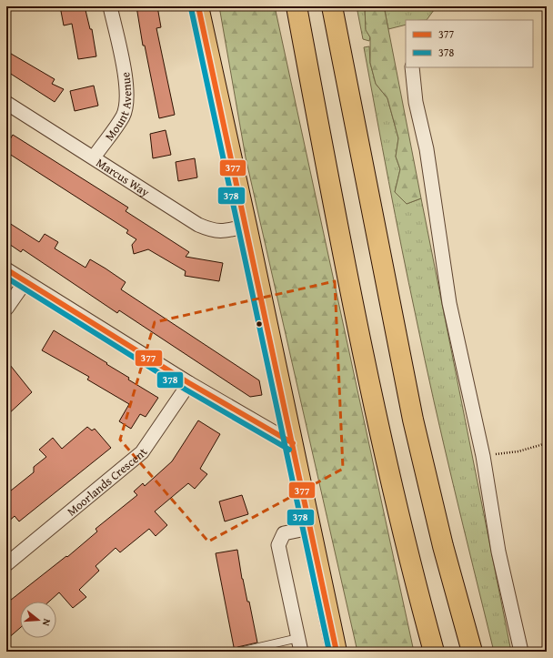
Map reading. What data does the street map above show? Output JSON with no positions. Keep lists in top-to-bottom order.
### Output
{
  "streets": {
    "street": ["Mount Avenue", "Marcus Way", "Moorlands Crescent"]
  },
  "crossings": [
    ["Mount Avenue", "Marcus Way"]
  ],
  "lines": ["transit line 377", "transit line 378"],
  "legend": ["377", "378"],
  "north": "right"
}
